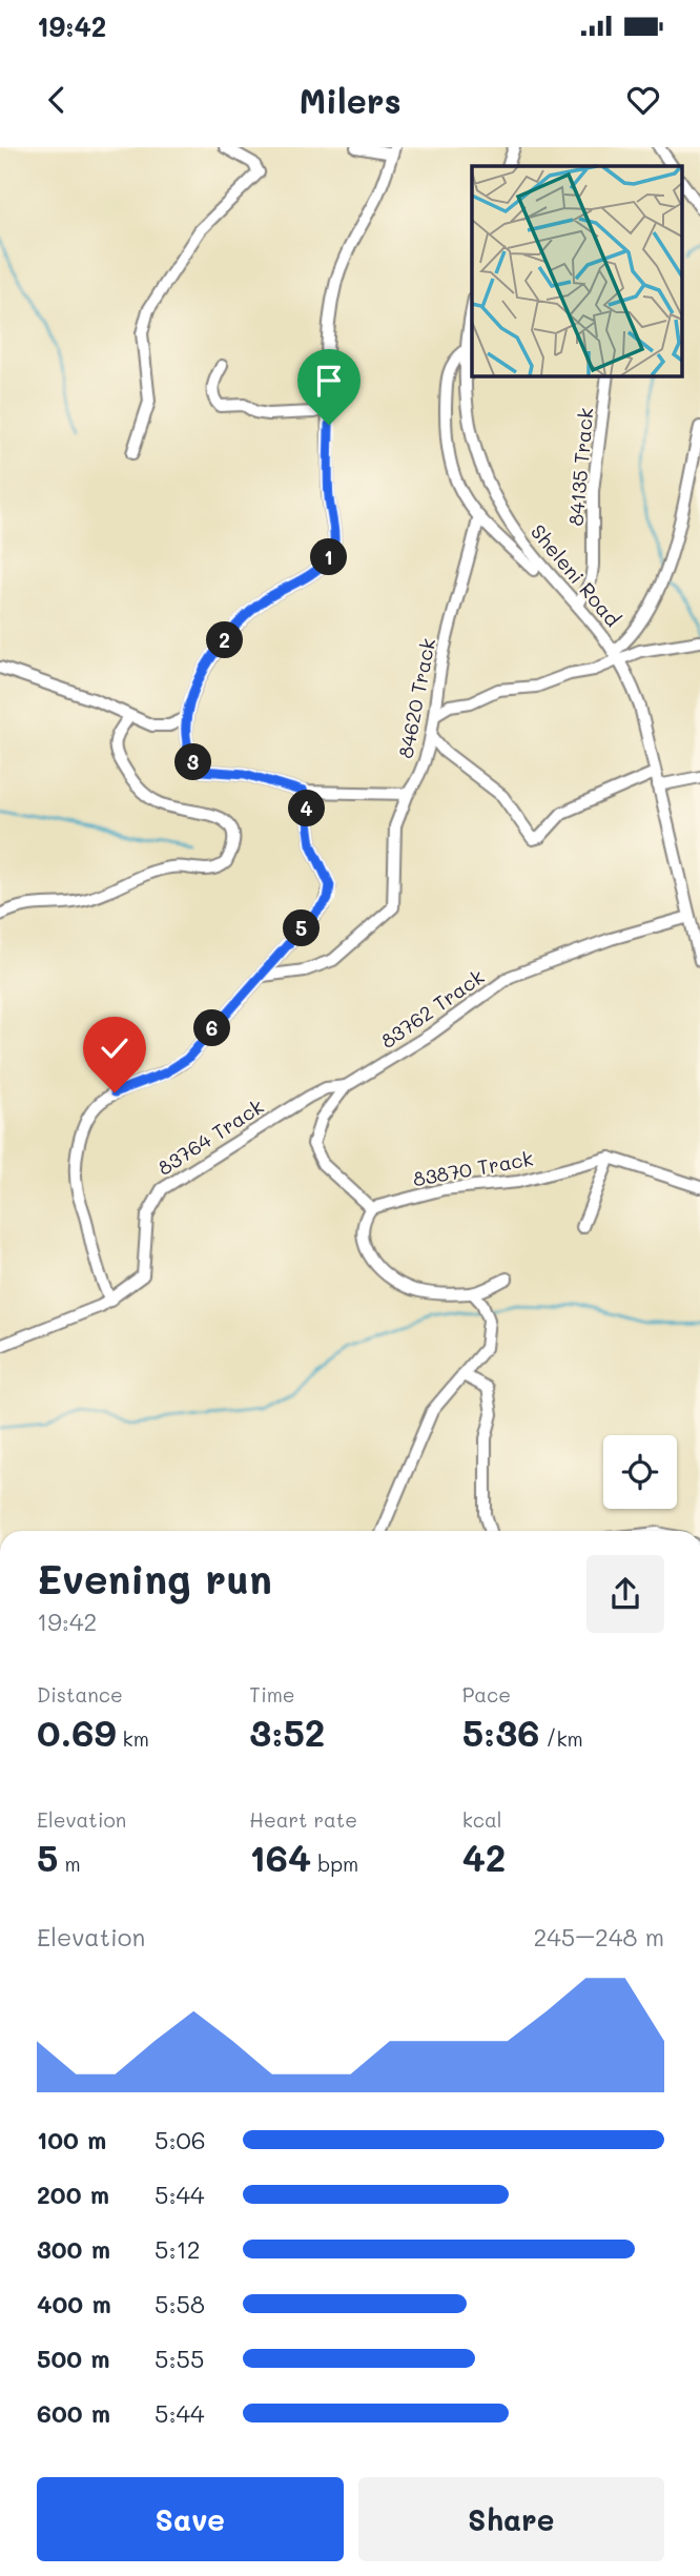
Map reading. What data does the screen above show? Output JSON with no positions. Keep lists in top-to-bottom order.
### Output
{
  "streets": {
    "street": [
      "84135 Track",
      "Sheleni Road",
      "84620 Track",
      "83762 Track",
      "83764 Track",
      "83870 Track"
    ]
  },
  "crossings": [
    ["84135 Track", "Sheleni Road"],
    ["Sheleni Road", "83762 Track"],
    ["83762 Track", "83764 Track"],
    ["83762 Track", "83870 Track"]
  ],
  "page": {
    "status": "19:42",
    "header": "Milers",
    "pins": [
      "1",
      "2",
      "3",
      "4",
      "5",
      "6"
    ],
    "heading": ["Evening run", "19:42"],
    "stats": [
      ["Distance", "0.69 km"],
      ["Time", "3:52"],
      ["Pace", "5:36 /km"],
      ["Elevation", "5 m"],
      ["Heart rate", "164 bpm"],
      ["kcal", "42"]
    ],
    "chart": ["Elevation", "245–248 m"],
    "list": [
      {
        "name": "100 m",
        "note": "5:06"
      },
      {
        "name": "200 m",
        "note": "5:44"
      },
      {
        "name": "300 m",
        "note": "5:12"
      },
      {
        "name": "400 m",
        "note": "5:58"
      },
      {
        "name": "500 m",
        "note": "5:55"
      },
      {
        "name": "600 m",
        "note": "5:44"
      }
    ],
    "buttons": ["Save", "Share"]
  }
}
